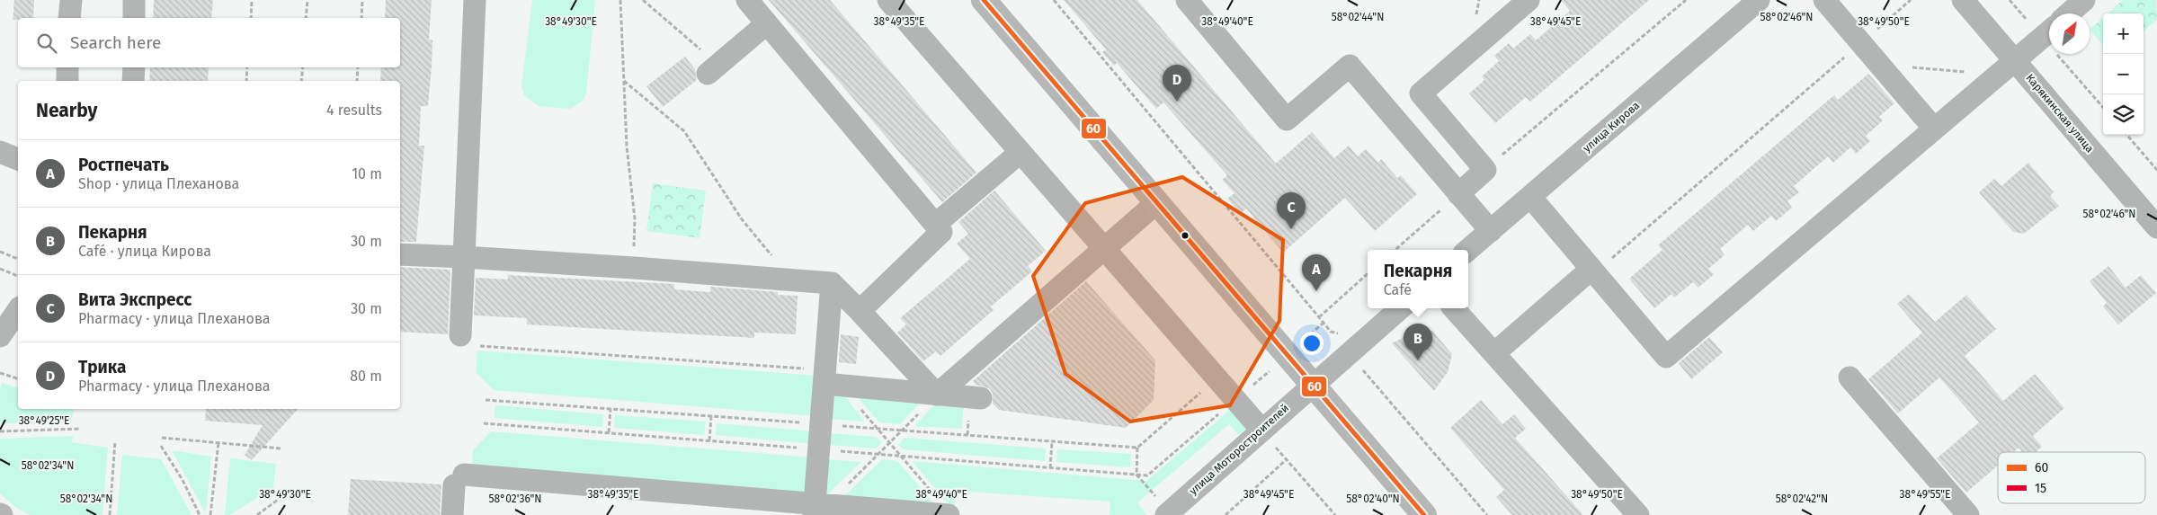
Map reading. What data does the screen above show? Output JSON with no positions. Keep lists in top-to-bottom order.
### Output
{
  "streets": {
    "street": ["Карякинская улица", "улица Кирова", "улица Моторостроителей"]
  },
  "lines": ["transit line 60"],
  "legend": ["60", "15"],
  "north": "top right",
  "page": {
    "map_buttons": ["+", "−"],
    "search": "Search here",
    "pins": [
      "D",
      "C",
      "A",
      "B"
    ],
    "heading": ["Nearby", "4 results"],
    "list": [
      {
        "mark": "A",
        "name": "Ростпечать",
        "note": "Shop · улица Плеханова",
        "value": "10 m"
      },
      {
        "mark": "B",
        "name": "Пекарня",
        "note": "Café · улица Кирова",
        "value": "30 m"
      },
      {
        "mark": "C",
        "name": "Вита Экспресс",
        "note": "Pharmacy · улица Плеханова",
        "value": "30 m"
      },
      {
        "mark": "D",
        "name": "Трика",
        "note": "Pharmacy · улица Плеханова",
        "value": "80 m"
      }
    ],
    "popup": ["Пекарня", "Café"]
  },
  "coordinates": [
    "58°02'46\"N",
    "58°02'44\"N",
    "38°49'30\"E",
    "38°49'35\"E",
    "38°49'40\"E",
    "38°49'45\"E",
    "38°49'50\"E",
    "38°49'25\"E",
    "58°02'34\"N",
    "38°49'55\"E",
    "58°02'36\"N",
    "58°02'40\"N",
    "58°02'42\"N"
  ]
}
